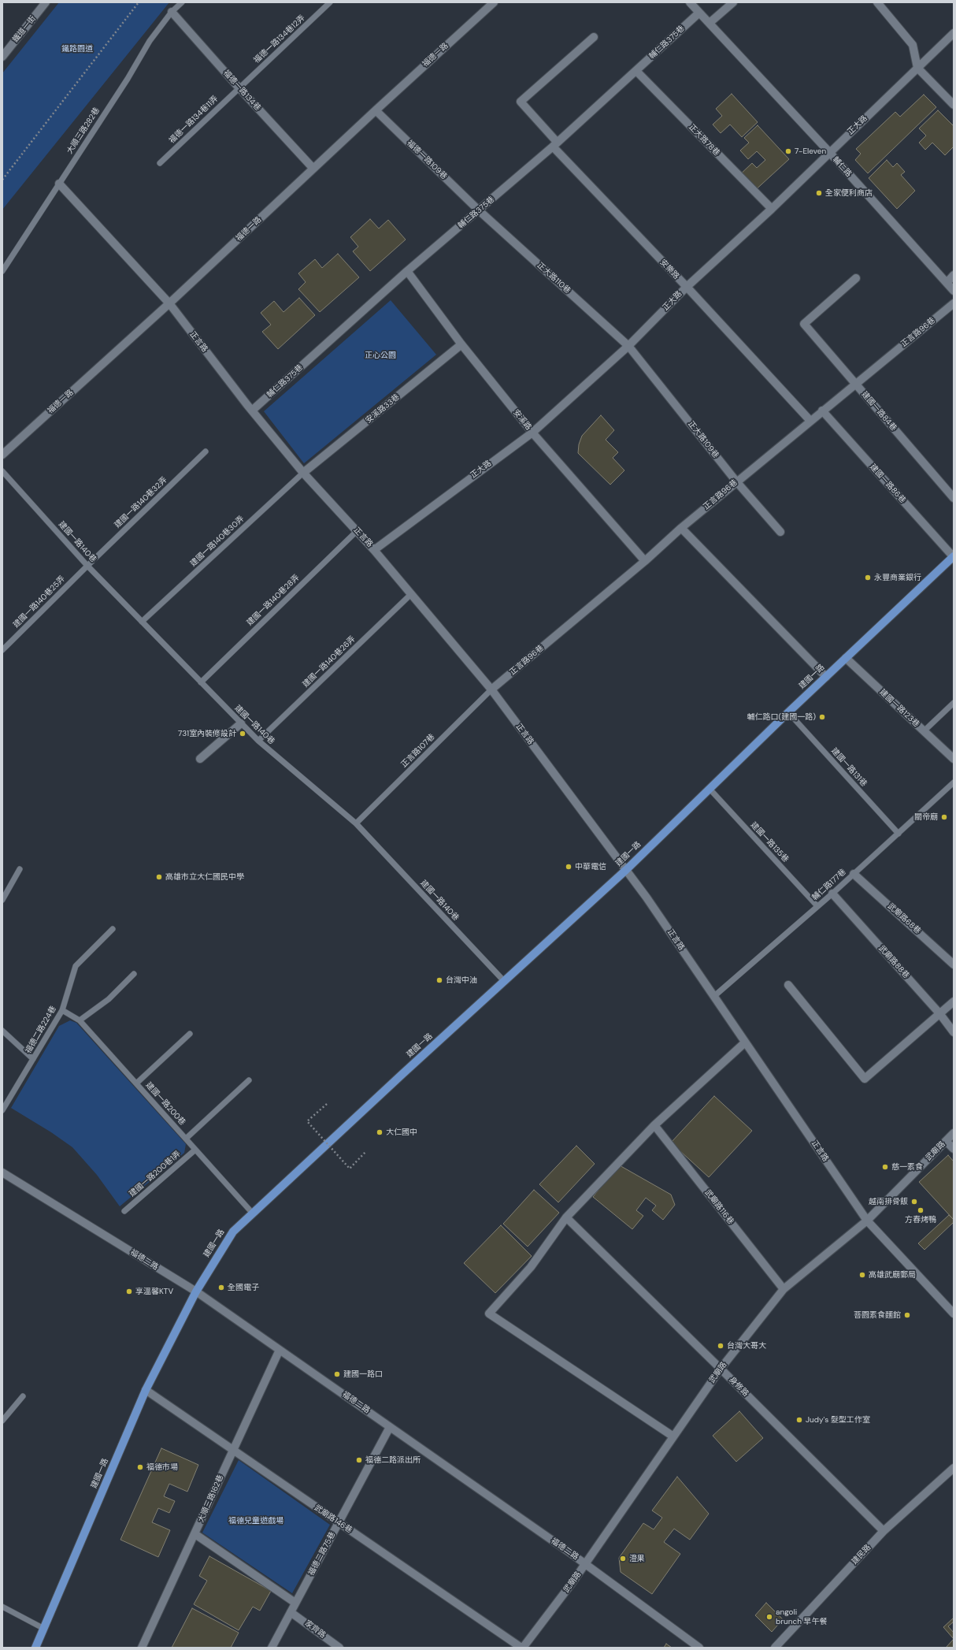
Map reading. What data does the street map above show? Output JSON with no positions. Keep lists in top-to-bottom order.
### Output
{
  "streets": {
    "main road": ["建國一路"],
    "street": [
      "鐵道一街",
      "輔仁路375巷",
      "福德一路",
      "福德一路134巷",
      "正大路",
      "正大路78巷",
      "福德一路109巷",
      "輔仁路",
      "安樂路",
      "正大路110巷",
      "正言路96巷",
      "正言路",
      "安溪路33巷",
      "建國一路84巷",
      "安溪路",
      "正大路109巷",
      "建國一路86巷",
      "建國一路123巷",
      "武廟路68巷",
      "武廟路88巷",
      "武廟路",
      "武廟路116巷",
      "福德二路",
      "身修路",
      "大順三路162巷",
      "武廟路146巷",
      "福德二路75巷",
      "建民路",
      "家齊路"
    ],
    "lane": [
      "福德一路134巷12弄",
      "福德一路134巷11弄",
      "大順三路282巷",
      "建國一路140巷32弄",
      "建國一路140巷30弄",
      "建國一路140巷",
      "建國一路140巷28弄",
      "建國一路140巷25弄",
      "建國一路140巷26弄",
      "正言路107巷",
      "建國一路131巷",
      "建國一路135巷",
      "輔仁路177巷",
      "福德二路224巷",
      "建國一路200巷",
      "建國一路200巷1弄"
    ]
  },
  "crossings": [
    ["福德一路134巷12弄", "福德一路134巷"],
    ["福德一路134巷12弄", "福德一路134巷11弄"],
    ["輔仁路375巷", "正大路78巷"],
    ["輔仁路375巷", "福德一路109巷"],
    ["輔仁路375巷", "輔仁路"],
    ["輔仁路375巷", "安樂路"],
    ["輔仁路375巷", "正大路110巷"],
    ["輔仁路375巷", "正言路"],
    ["輔仁路375巷", "安溪路"],
    ["福德一路", "福德一路134巷"],
    ["福德一路", "福德一路109巷"],
    ["福德一路", "正言路"],
    ["福德一路134巷", "福德一路134巷11弄"],
    ["福德一路134巷", "大順三路282巷"],
    ["正大路", "正大路78巷"],
    ["正大路", "輔仁路"],
    ["正大路", "安樂路"],
    ["正大路", "正大路110巷"],
    ["正大路", "正言路"],
    ["正大路", "安溪路"],
    ["正大路", "正大路109巷"],
    ["大順三路282巷", "正言路"],
    ["福德一路109巷", "正大路110巷"],
    ["安樂路", "正言路96巷"],
    ["正大路110巷", "正大路109巷"],
    ["正言路96巷", "正言路"],
    ["正言路96巷", "建國一路84巷"],
    ["正言路96巷", "安溪路"],
    ["正言路96巷", "正大路109巷"],
    ["正言路96巷", "建國一路86巷"],
    ["正言路96巷", "正言路107巷"],
    ["正言路", "安溪路33巷"],
    ["正言路", "建國一路140巷30弄"],
    ["正言路", "建國一路140巷28弄"],
    ["正言路", "建國一路140巷26弄"],
    ["正言路", "建國一路"],
    ["正言路", "正言路107巷"],
    ["正言路", "輔仁路177巷"],
    ["正言路", "武廟路"],
    ["安溪路33巷", "安溪路"],
    ["安溪路33巷", "建國一路140巷30弄"],
    ["建國一路86巷", "建國一路"],
    ["建國一路140巷32弄", "建國一路140巷"],
    ["建國一路140巷32弄", "建國一路140巷25弄"],
    ["建國一路140巷30弄", "建國一路140巷"],
    ["建國一路140巷", "建國一路140巷28弄"],
    ["建國一路140巷", "建國一路140巷25弄"],
    ["建國一路140巷", "建國一路140巷26弄"],
    ["建國一路140巷", "建國一路"],
    ["建國一路140巷", "正言路107巷"],
    ["建國一路", "建國一路123巷"],
    ["建國一路", "建國一路131巷"],
    ["建國一路", "建國一路135巷"],
    ["建國一路", "建國一路200巷"],
    ["建國一路", "福德二路"],
    ["建國一路", "武廟路146巷"],
    ["建國一路131巷", "輔仁路177巷"],
    ["建國一路135巷", "輔仁路177巷"],
    ["輔仁路177巷", "武廟路68巷"],
    ["輔仁路177巷", "武廟路88巷"],
    ["福德二路224巷", "建國一路200巷"],
    ["建國一路200巷", "建國一路200巷1弄"],
    ["武廟路", "武廟路116巷"],
    ["武廟路", "福德二路"],
    ["武廟路", "身修路"],
    ["武廟路", "武廟路146巷"],
    ["福德二路", "大順三路162巷"],
    ["福德二路", "福德二路75巷"],
    ["身修路", "建民路"],
    ["大順三路162巷", "武廟路146巷"],
    ["武廟路146巷", "福德二路75巷"],
    ["福德二路75巷", "家齊路"]
  ],
  "parks": ["鐵路園道", "正心公園", "福德兒童遊戲場"],
  "places": [
    "7-Eleven",
    "全家便利商店",
    "永豐商業銀行",
    "輔仁路口(建國一路)",
    "731室內裝修設計",
    "關帝廟",
    "中華電信",
    "高雄市立大仁國民中學",
    "台灣中油",
    "大仁國中",
    "慈一素食",
    "越南排骨飯",
    "方春烤鴨",
    "高雄武廟郵局",
    "全國電子",
    "享溫馨KTV",
    "菩園素食麵館",
    "台灣大哥大",
    "建國一路口",
    "Judy's 髮型工作室",
    "福德二路派出所",
    "福德市場",
    "澄果",
    "angoli brunch 早午餐"
  ]
}
